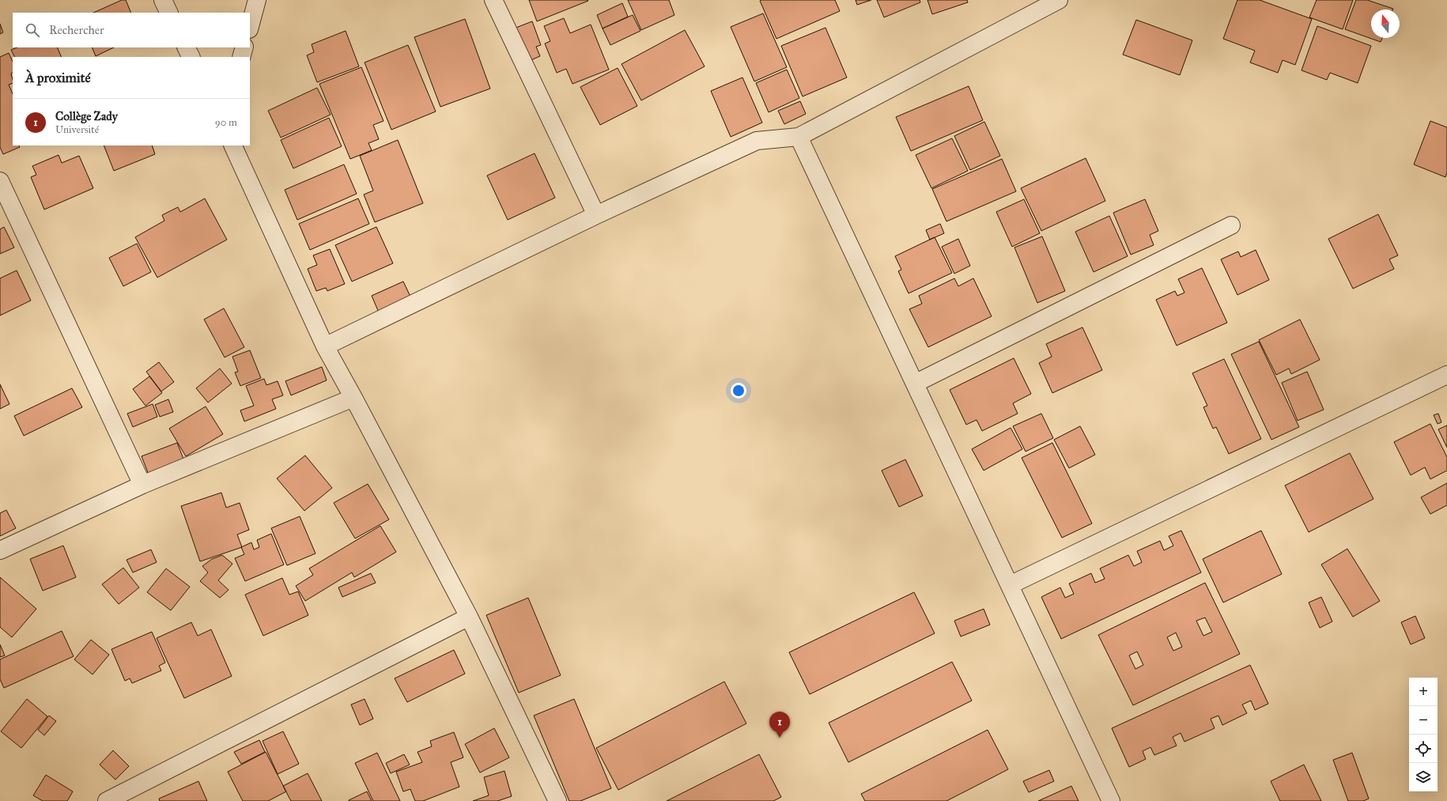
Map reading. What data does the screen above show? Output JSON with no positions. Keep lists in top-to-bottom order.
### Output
{
  "north": "top",
  "page": {
    "search": "Rechercher",
    "heading": "À proximité",
    "list": [
      {
        "mark": "1",
        "name": "Collège Zady",
        "note": "Université",
        "value": "90 m"
      }
    ],
    "map_buttons": ["+", "−"],
    "pins": "1"
  }
}
